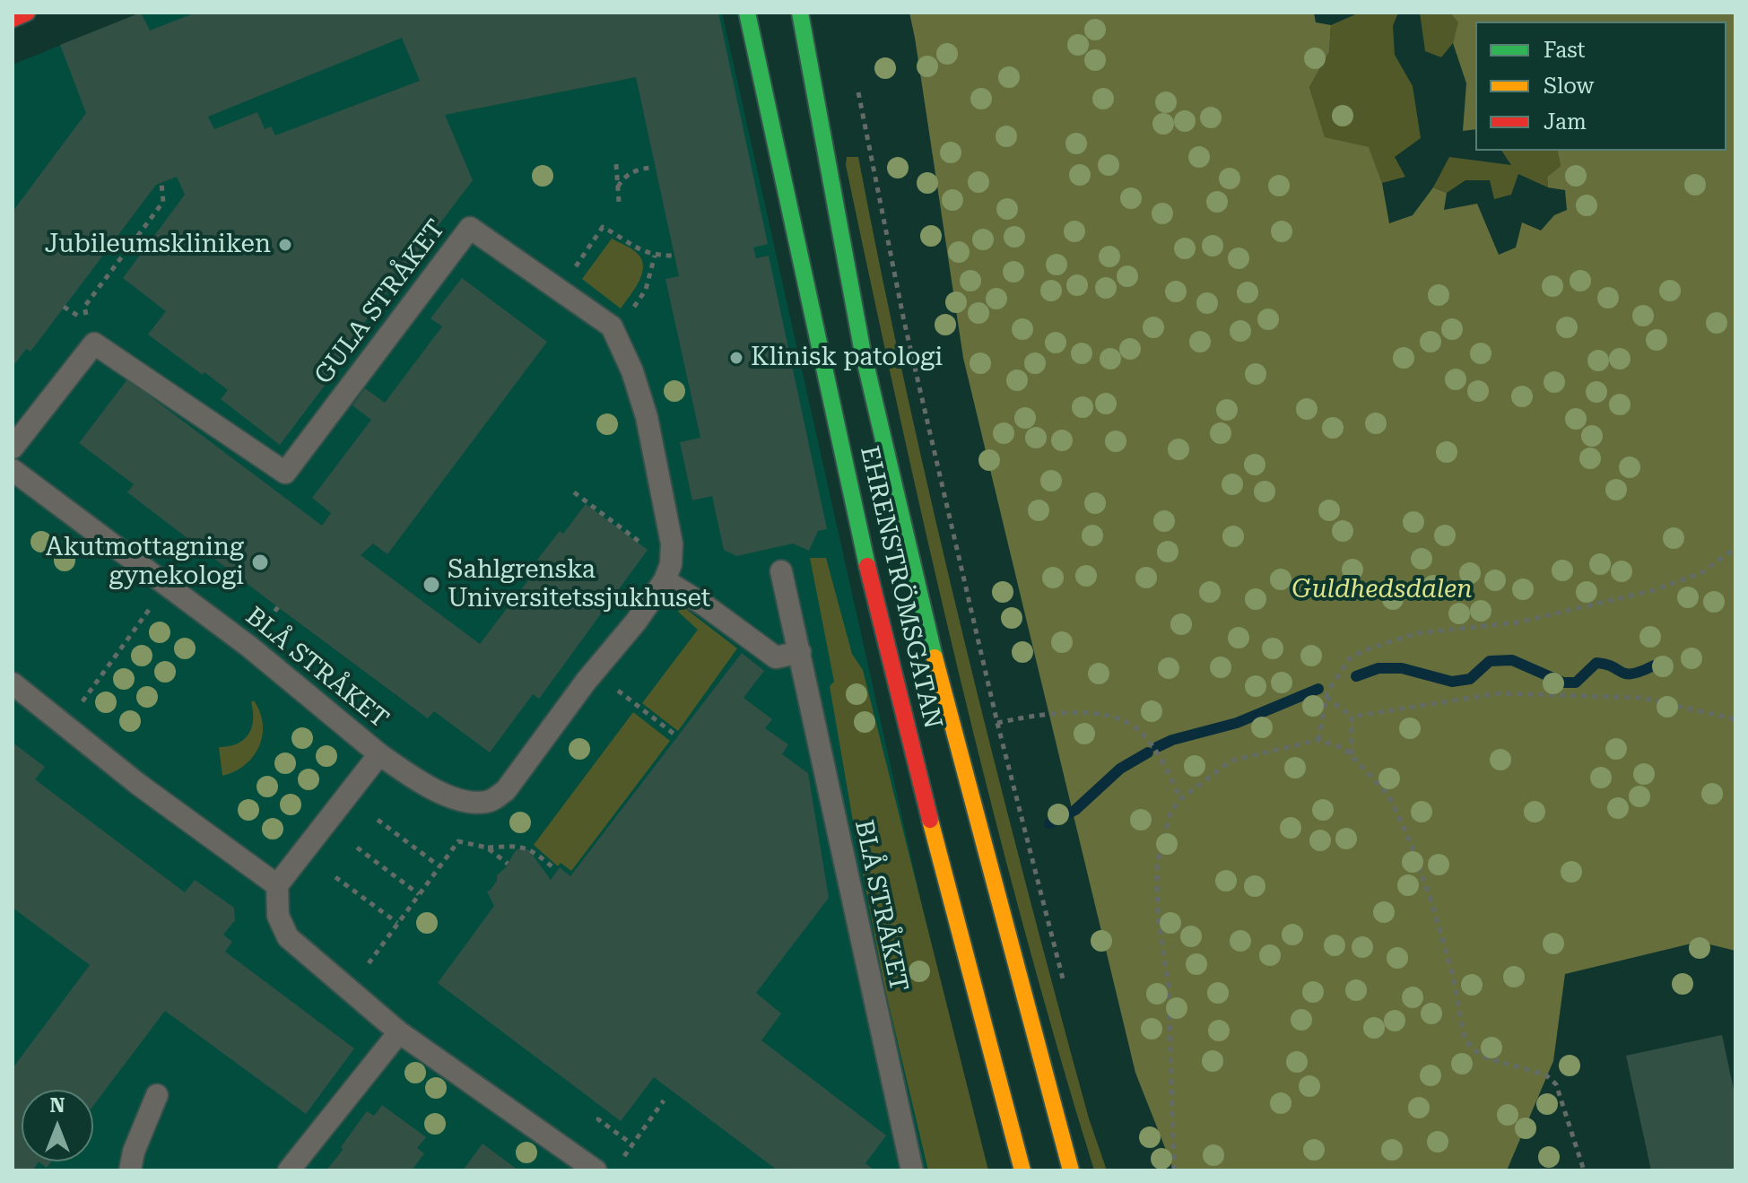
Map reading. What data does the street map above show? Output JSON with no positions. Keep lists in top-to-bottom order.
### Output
{
  "streets": {
    "street": ["EHRENSTRÖMSGATAN"],
    "lane": ["GULA STRÅKET", "BLÅ STRÅKET"]
  },
  "parks": ["Guldhedsdalen"],
  "places": [
    "Jubileumskliniken",
    "Klinisk patologi",
    "Akutmottagning gynekologi",
    "Sahlgrenska Universitetssjukhuset"
  ],
  "legend": ["Fast", "Slow", "Jam"],
  "north": "top"
}
